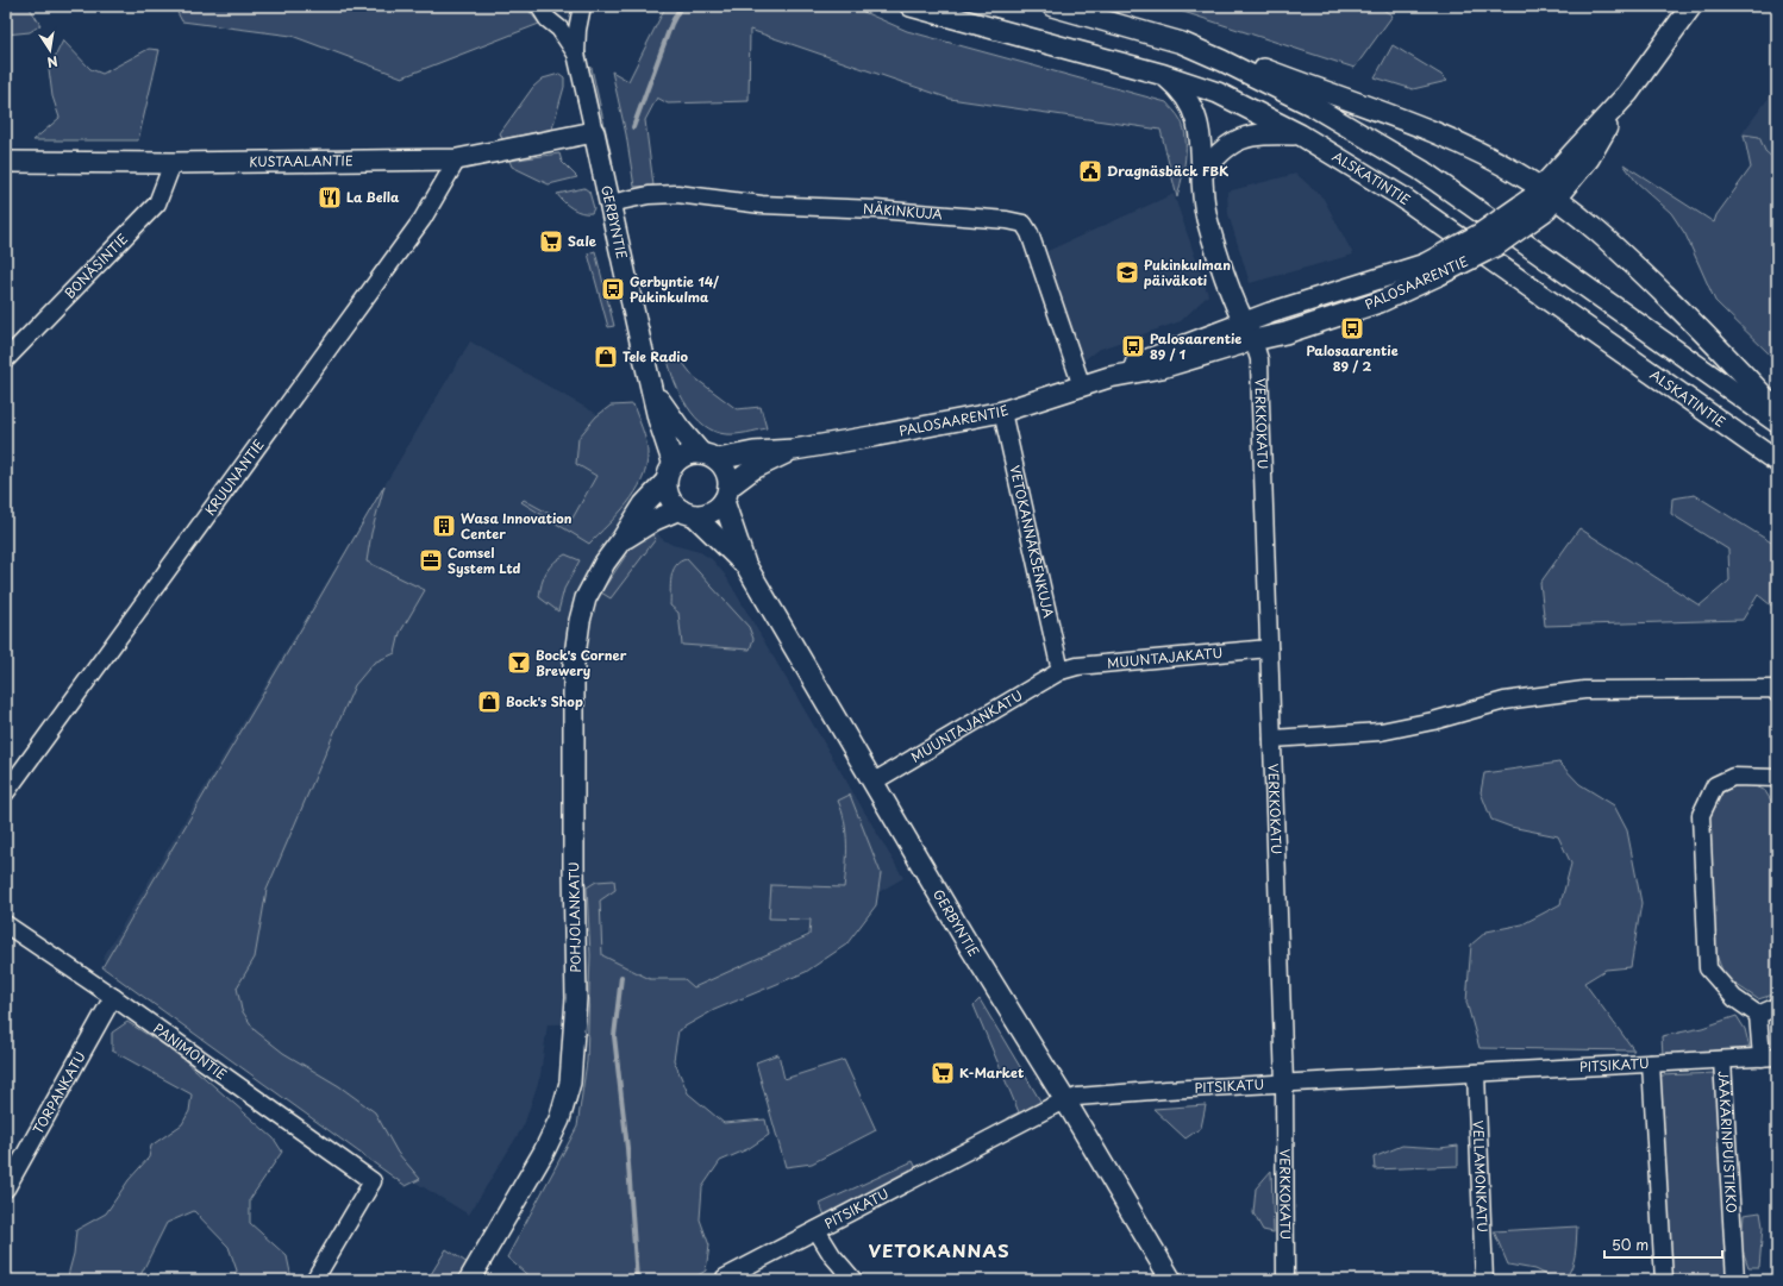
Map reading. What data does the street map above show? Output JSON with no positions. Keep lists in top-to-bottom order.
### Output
{
  "streets": {
    "main road": [
      "KUSTAALANTIE",
      "ALSKATINTIE",
      "GERBYNTIE",
      "PALOSAARENTIE",
      "POHJOLANKATU"
    ],
    "street": [
      "NÄKINKUJA",
      "BONÄSINTIE",
      "VERKKOKATU",
      "KRUUNANTIE",
      "VETOKANNAKSENKUJA",
      "MUUNTAJAKATU",
      "MUUNTAJANKATU",
      "PANIMONTIE",
      "PITSIKATU",
      "TORPANKATU",
      "JÄÄKÄRINPUISTIKKO",
      "VELLAMONKATU"
    ]
  },
  "crossings": [
    ["KUSTAALANTIE", "GERBYNTIE"],
    ["KUSTAALANTIE", "BONÄSINTIE"],
    ["KUSTAALANTIE", "KRUUNANTIE"],
    ["NÄKINKUJA", "GERBYNTIE"],
    ["NÄKINKUJA", "PALOSAARENTIE"],
    ["GERBYNTIE", "PALOSAARENTIE"],
    ["GERBYNTIE", "MUUNTAJANKATU"],
    ["GERBYNTIE", "POHJOLANKATU"],
    ["GERBYNTIE", "PITSIKATU"],
    ["PALOSAARENTIE", "VERKKOKATU"],
    ["PALOSAARENTIE", "VETOKANNAKSENKUJA"],
    ["PALOSAARENTIE", "POHJOLANKATU"],
    ["VERKKOKATU", "MUUNTAJAKATU"],
    ["VERKKOKATU", "PITSIKATU"],
    ["VETOKANNAKSENKUJA", "MUUNTAJAKATU"],
    ["VETOKANNAKSENKUJA", "MUUNTAJANKATU"],
    ["MUUNTAJAKATU", "MUUNTAJANKATU"],
    ["PANIMONTIE", "TORPANKATU"],
    ["PITSIKATU", "JÄÄKÄRINPUISTIKKO"],
    ["PITSIKATU", "VELLAMONKATU"]
  ],
  "districts": ["VETOKANNAS"],
  "places": {
    "public building": ["Dragnäsbäck FBK"],
    "restaurant": ["La Bella"],
    "supermarket": ["Sale", "K-Market"],
    "school or university": ["Pukinkulman päiväkoti"],
    "bus stop": ["Gerbyntie 14/ Pukinkulma", "Palosaarentie 89 / 2", "Palosaarentie 89 / 1"],
    "shop": ["Tele Radio", "Bock's Shop"],
    "building": ["Wasa Innovation Center"],
    "office": ["Comsel System Ltd"],
    "bar": ["Bock's Corner Brewery"]
  },
  "scale_bar": "50 m",
  "north": "bottom"
}
